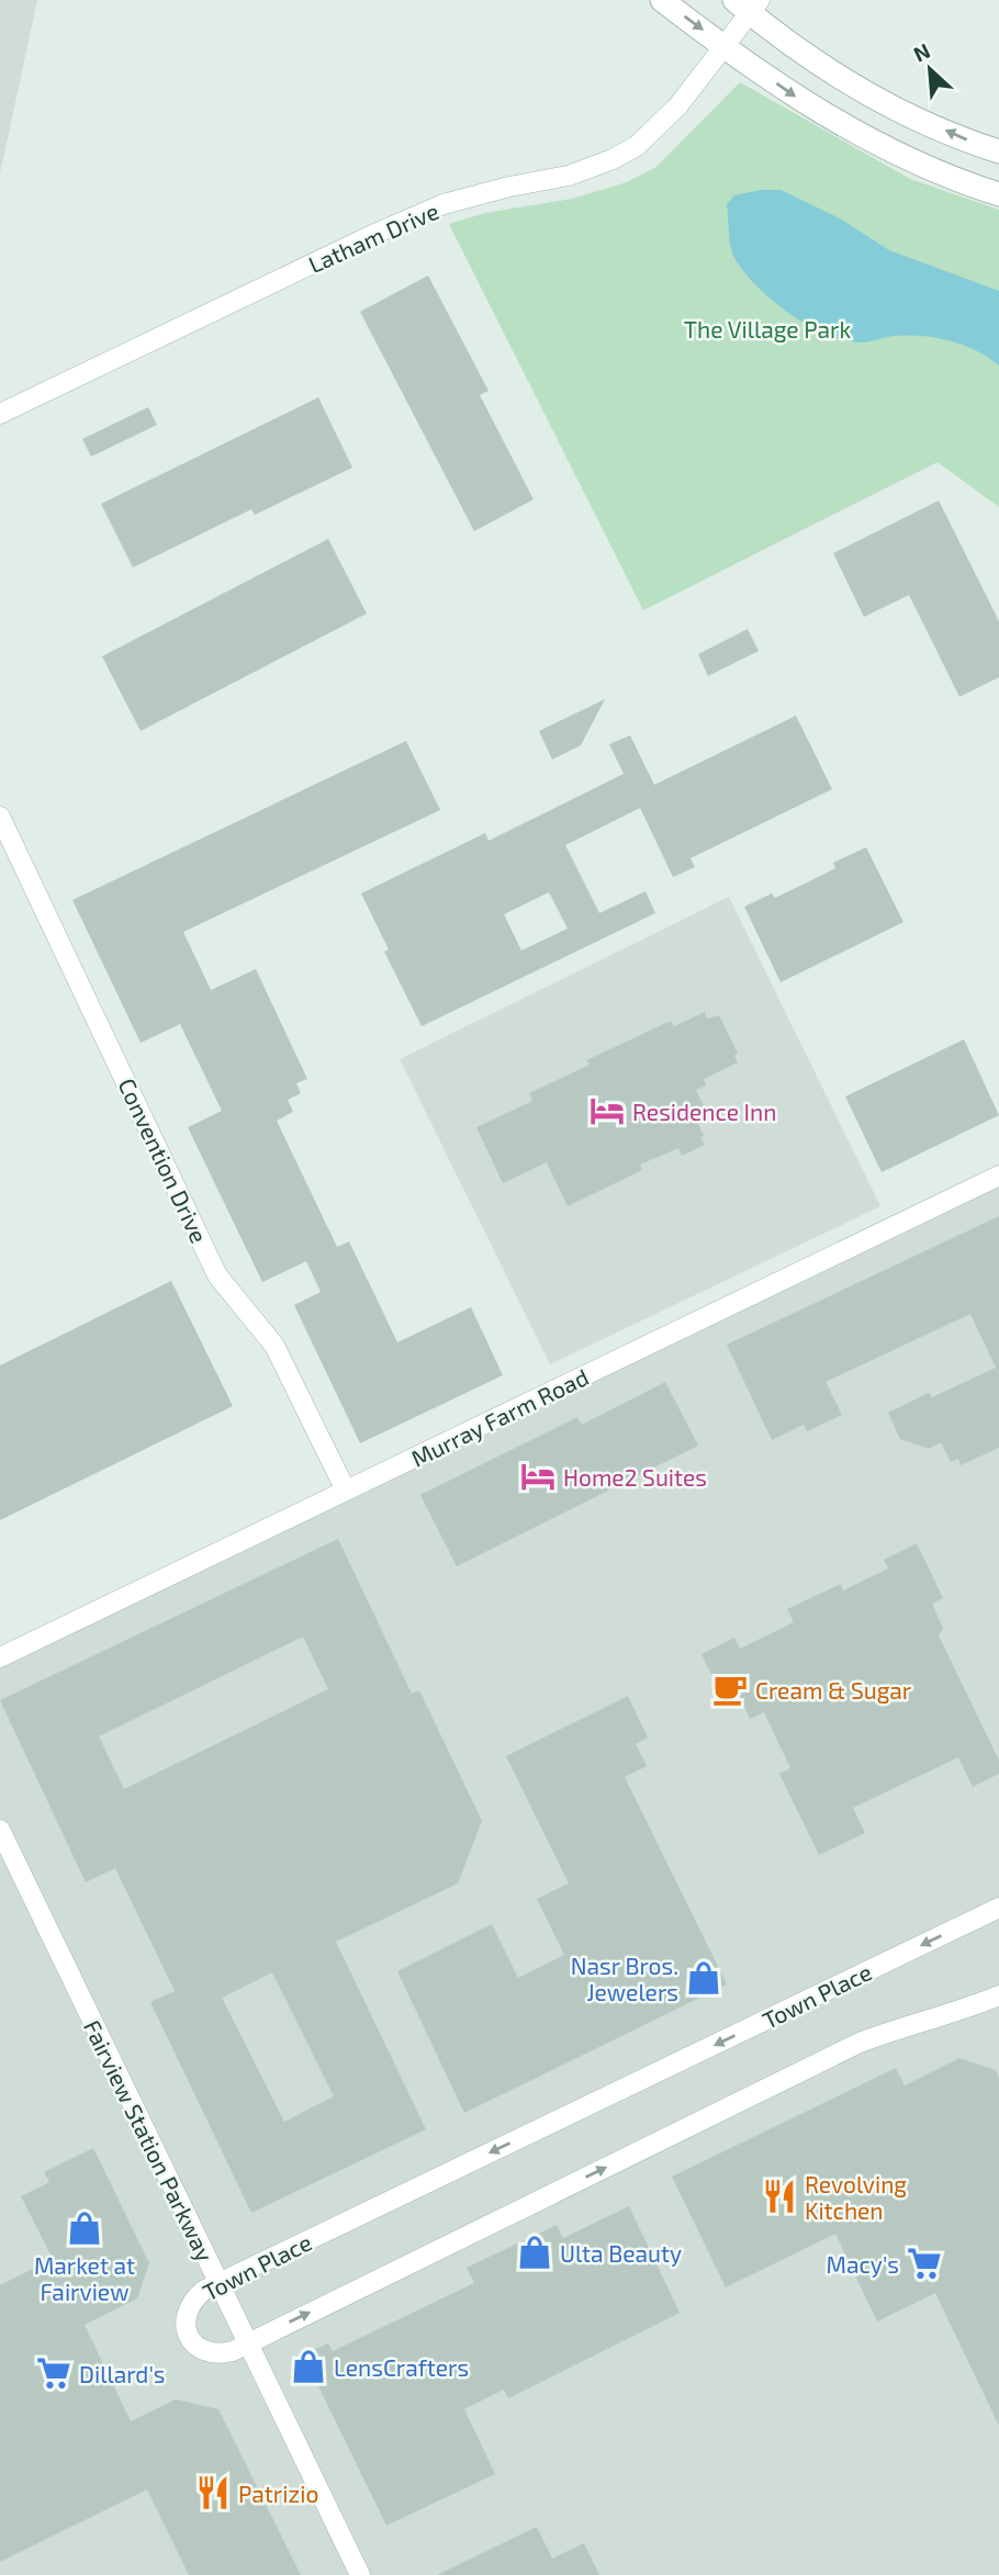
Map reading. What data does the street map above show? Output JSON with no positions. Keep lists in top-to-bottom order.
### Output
{
  "streets": {
    "street": [
      "Latham Drive",
      "Convention Drive",
      "Murray Farm Road",
      "Town Place",
      "Fairview Station Parkway"
    ]
  },
  "crossings": [
    ["Convention Drive", "Murray Farm Road"],
    ["Town Place", "Fairview Station Parkway"]
  ],
  "parks": ["The Village Park"],
  "places": {
    "hotel": ["Residence Inn", "Home2 Suites"],
    "cafe": ["Cream & Sugar"],
    "shop": [
      "Nasr Bros. Jewelers",
      "Market at Fairview",
      "Ulta Beauty",
      "LensCrafters"
    ],
    "restaurant": ["Revolving Kitchen", "Patrizio"],
    "supermarket": ["Macy's", "Dillard's"]
  },
  "north": "top left"
}
